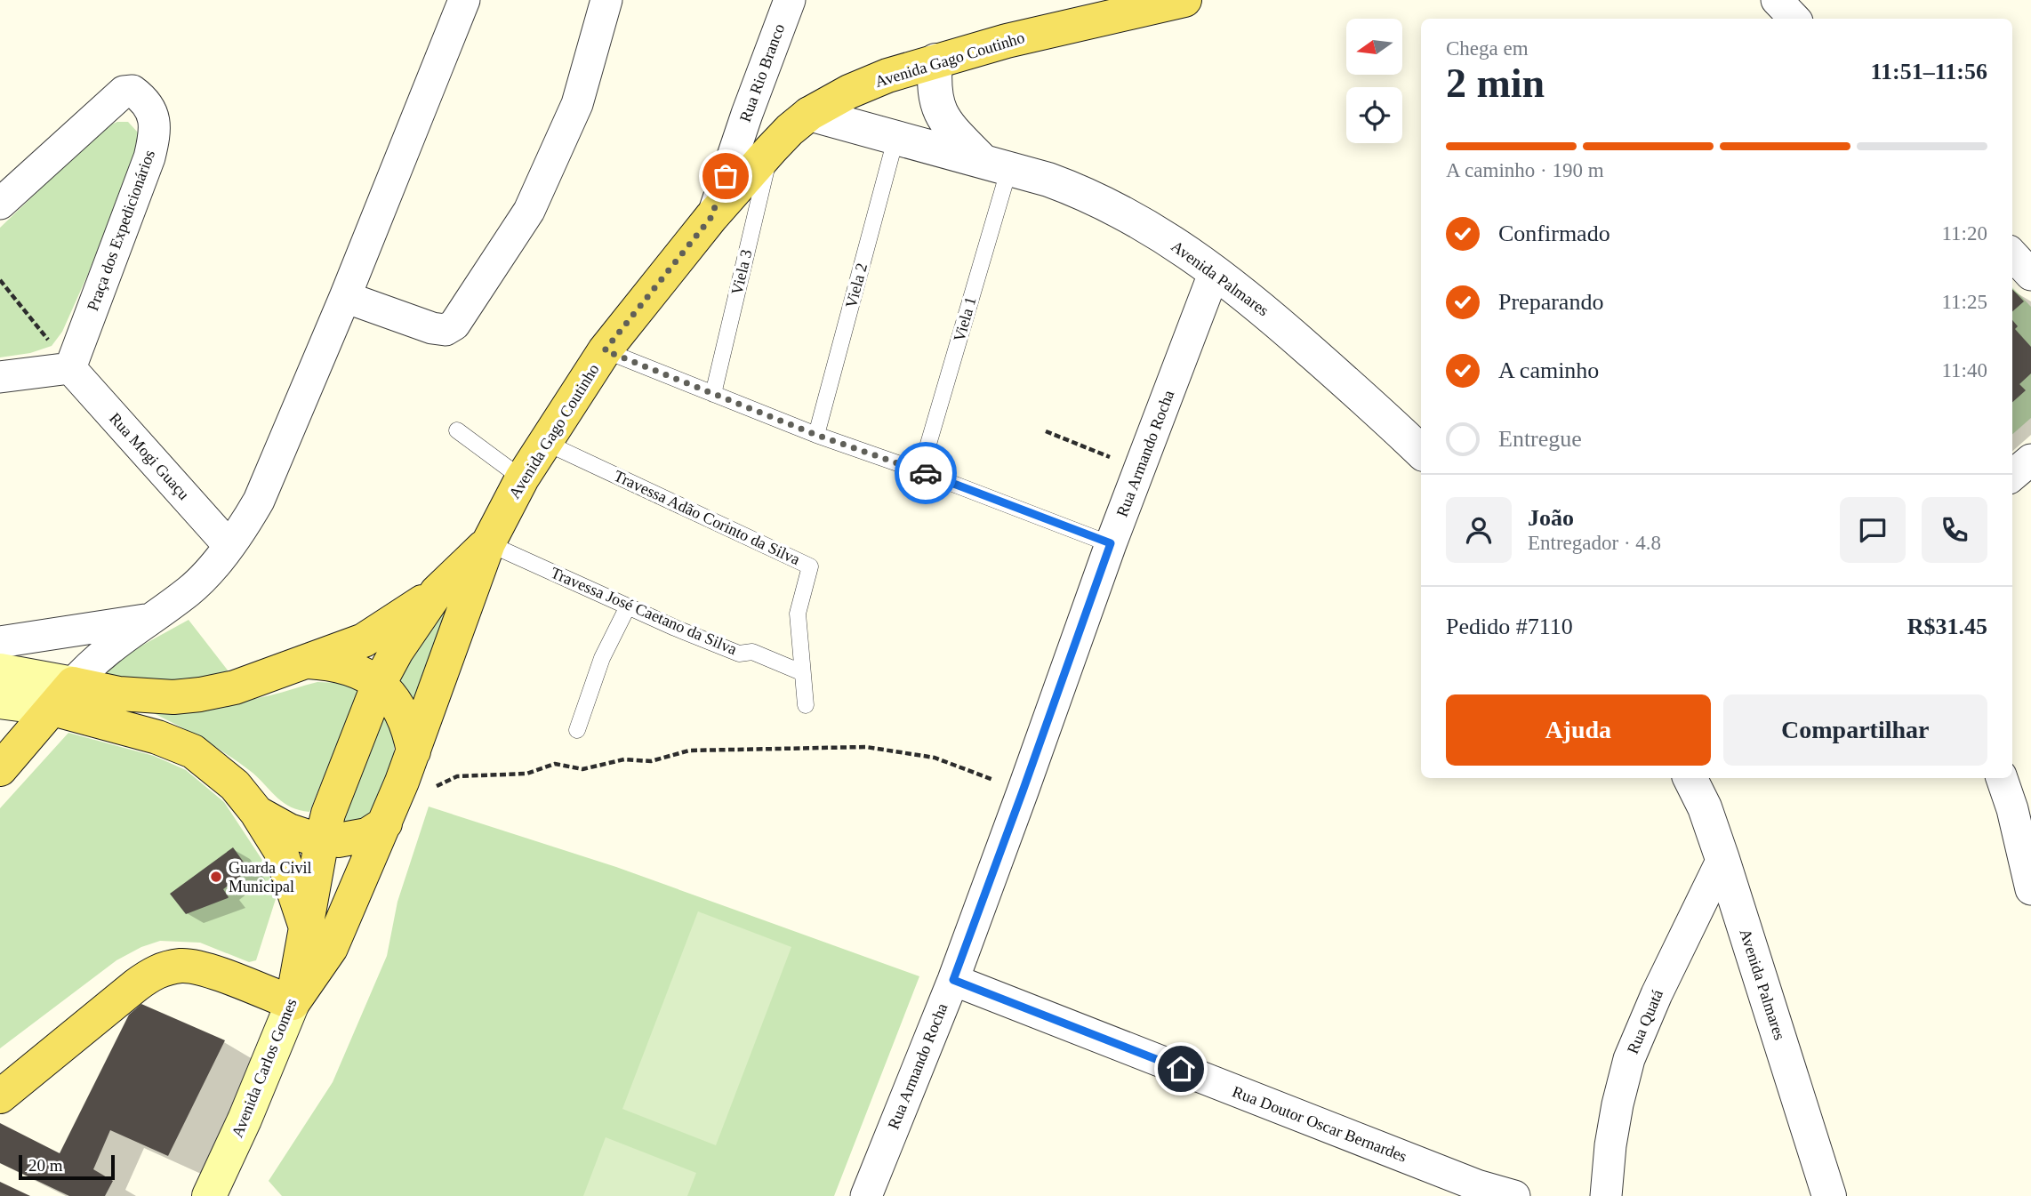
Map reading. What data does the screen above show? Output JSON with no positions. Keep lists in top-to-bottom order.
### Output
{
  "streets": {
    "main road": ["Avenida Gago Coutinho", "Avenida Carlos Gomes"],
    "street": [
      "Rua Rio Branco",
      "Praça dos Expedicionários",
      "Avenida Palmares",
      "Rua Armando Rocha",
      "Rua Mogi Guaçu",
      "Rua Quatá",
      "Rua Doutor Oscar Bernardes"
    ],
    "lane": [
      "Viela 3",
      "Viela 2",
      "Viela 1",
      "Travessa Adão Corinto da Silva",
      "Travessa José Caetano da Silva"
    ]
  },
  "crossings": [
    ["Avenida Gago Coutinho", "Rua Rio Branco"],
    ["Avenida Gago Coutinho", "Viela 3"],
    ["Avenida Gago Coutinho", "Avenida Palmares"],
    ["Avenida Gago Coutinho", "Travessa Adão Corinto da Silva"],
    ["Avenida Gago Coutinho", "Travessa José Caetano da Silva"],
    ["Avenida Gago Coutinho", "Avenida Carlos Gomes"],
    ["Praça dos Expedicionários", "Rua Mogi Guaçu"],
    ["Avenida Palmares", "Viela 2"],
    ["Avenida Palmares", "Viela 1"],
    ["Avenida Palmares", "Rua Armando Rocha"],
    ["Avenida Palmares", "Rua Quatá"],
    ["Rua Armando Rocha", "Rua Doutor Oscar Bernardes"],
    ["Travessa Adão Corinto da Silva", "Travessa José Caetano da Silva"]
  ],
  "places": ["Guarda Civil Municipal"],
  "scale_bar": "20 m",
  "north": "left",
  "page": {
    "heading": ["2 min", "Chega em", "11:51–11:56"],
    "panel": [
      "João",
      "Entregador · 4.8",
      "Pedido #7110",
      "R$31.45"
    ],
    "bar": "A caminho · 190 m",
    "list": [
      ["Confirmado", "11:20"],
      ["Preparando", "11:25"],
      ["A caminho", "11:40"],
      "Entregue"
    ],
    "buttons": ["Ajuda", "Compartilhar"],
    "scale": "20 m"
  }
}
